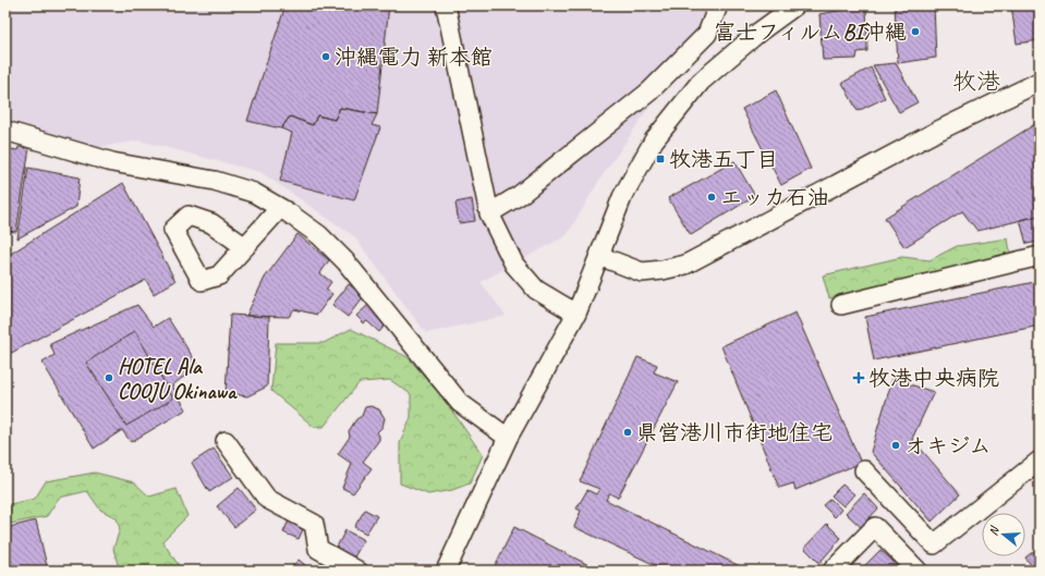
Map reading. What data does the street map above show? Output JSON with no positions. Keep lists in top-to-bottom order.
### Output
{
  "districts": ["牧港"],
  "places": {
    "other": [
      "富士フィルムBI沖縄",
      "沖縄電力 新本館",
      "エッカ石油",
      "HOTEL Ala COOJU Okinawa",
      "県営港川市街地住宅",
      "オキジム"
    ],
    "transit": ["牧港五丁目"],
    "health": ["牧港中央病院"]
  },
  "north": "left"
}
